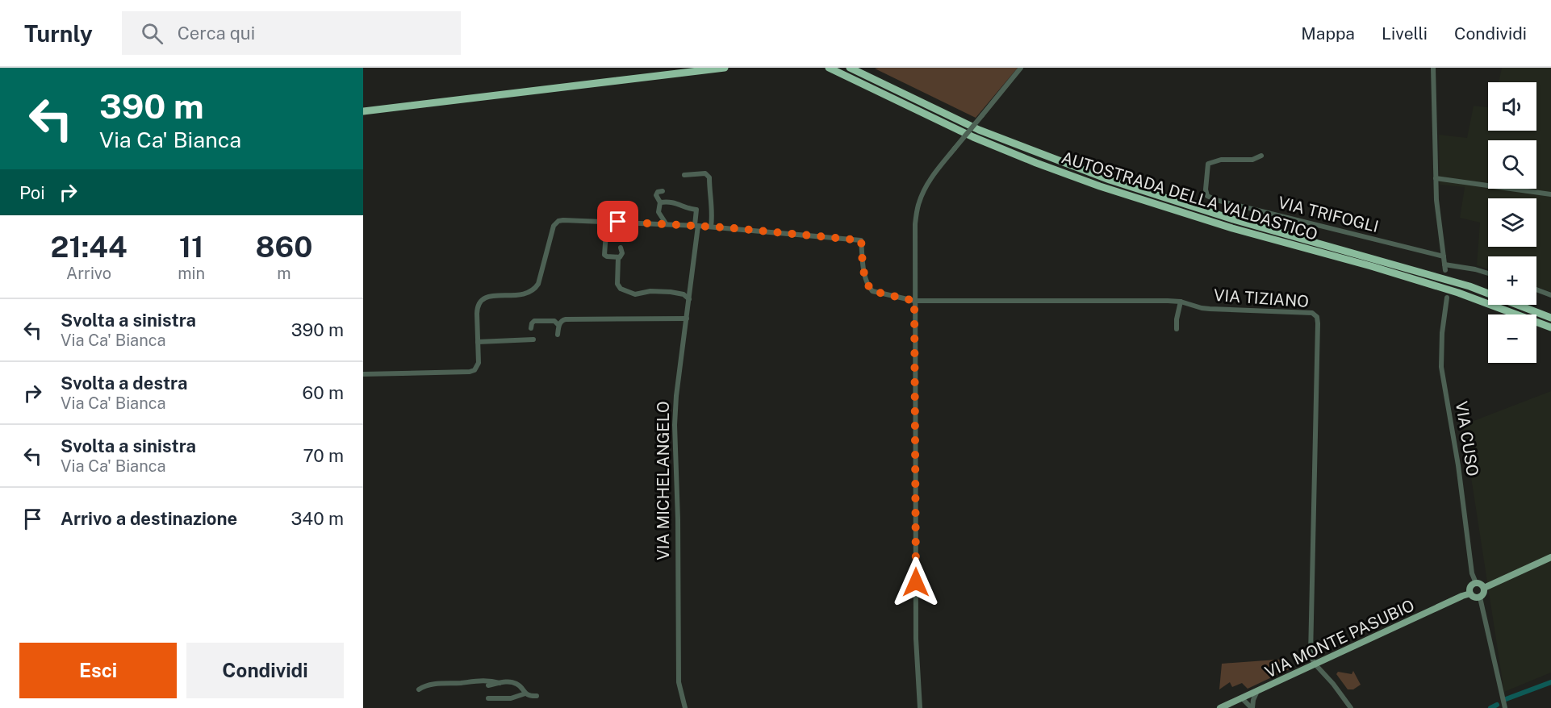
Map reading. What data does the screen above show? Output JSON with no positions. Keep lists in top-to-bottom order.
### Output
{
  "streets": {
    "highway": ["AUTOSTRADA DELLA VALDASTICO"],
    "main road": ["VIA MONTE PASUBIO"],
    "street": [
      "VIA TRIFOGLI",
      "VIA TIZIANO",
      "VIA CUSO",
      "VIA MICHELANGELO"
    ]
  },
  "crossings": [
    ["VIA TIZIANO", "VIA MONTE PASUBIO"],
    ["VIA CUSO", "VIA MONTE PASUBIO"]
  ],
  "page": {
    "header": "Turnly",
    "search": "Cerca qui",
    "nav": ["Mappa", "Livelli", "Condividi"],
    "turn": ["390 m", "Via Ca' Bianca"],
    "map_buttons": ["+", "−"],
    "then": "Poi",
    "eta": [
      "21:44",
      "Arrivo",
      "11",
      "min",
      "860",
      "m"
    ],
    "list": [
      {
        "name": "Svolta a sinistra",
        "note": "Via Ca' Bianca",
        "value": "390 m"
      },
      {
        "name": "Svolta a destra",
        "note": "Via Ca' Bianca",
        "value": "60 m"
      },
      {
        "name": "Svolta a sinistra",
        "note": "Via Ca' Bianca",
        "value": "70 m"
      },
      {
        "name": "Arrivo a destinazione",
        "value": "340 m"
      }
    ],
    "buttons": ["Esci", "Condividi"]
  }
}
